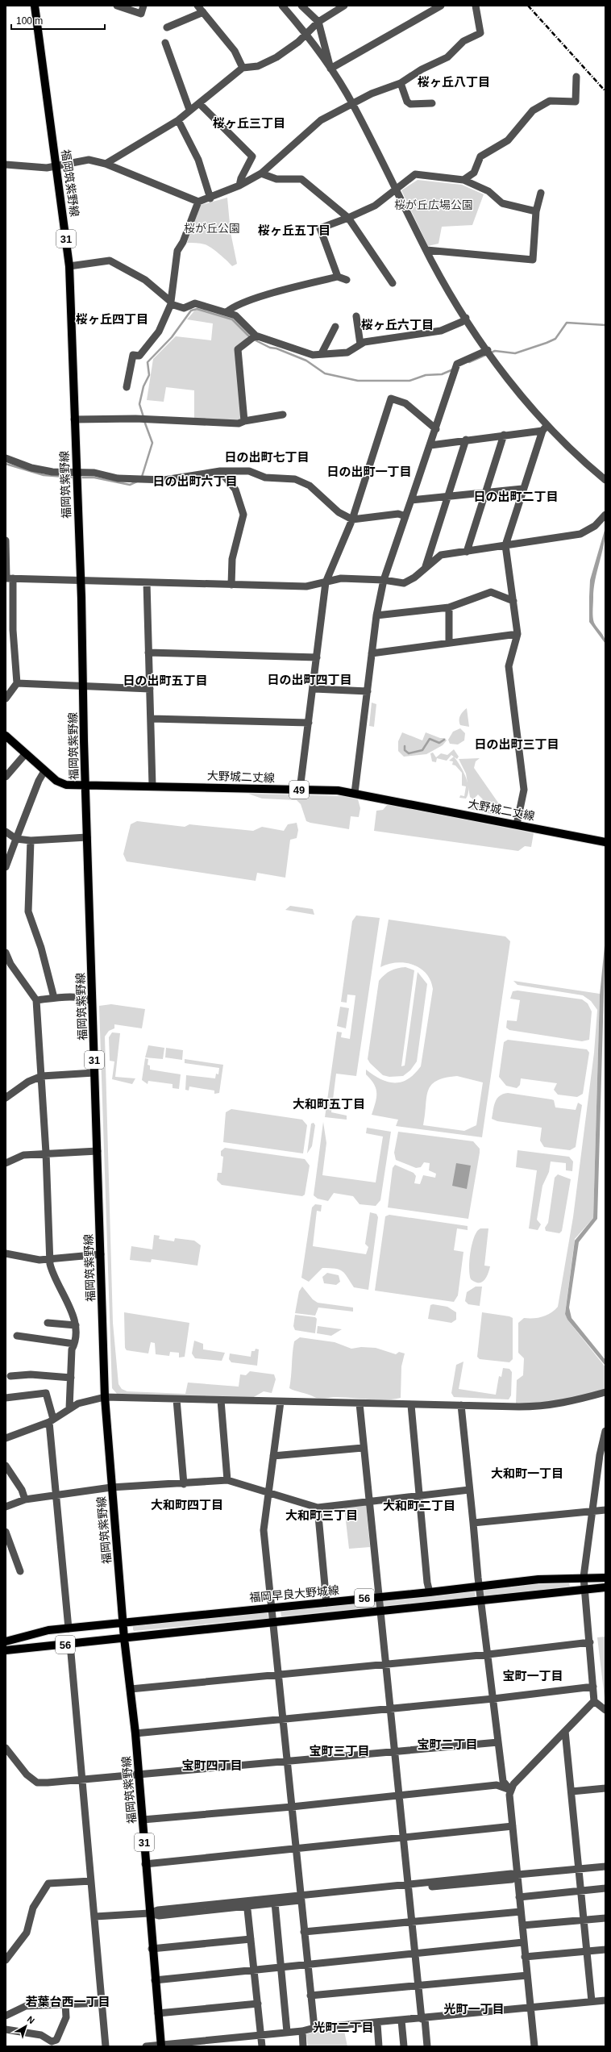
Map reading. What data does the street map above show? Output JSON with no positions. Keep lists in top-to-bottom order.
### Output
{
  "streets": {
    "main road": [
      "福岡筑紫野線",
      "31",
      "大野城二丈線",
      "49",
      "福岡早良大野城線",
      "56"
    ]
  },
  "crossings": [
    ["福岡筑紫野線", "大野城二丈線"],
    ["福岡筑紫野線", "福岡早良大野城線"],
    ["福岡筑紫野線", "56"]
  ],
  "districts": [
    "桜ヶ丘八丁目",
    "桜ヶ丘三丁目",
    "桜ヶ丘五丁目",
    "桜ヶ丘四丁目",
    "桜ヶ丘六丁目",
    "日の出町七丁目",
    "日の出町一丁目",
    "日の出町六丁目",
    "日の出町二丁目",
    "日の出町四丁目",
    "日の出町五丁目",
    "日の出町三丁目",
    "大和町五丁目",
    "大和町一丁目",
    "大和町四丁目",
    "大和町二丁目",
    "大和町三丁目",
    "宝町一丁目",
    "宝町二丁目",
    "宝町三丁目",
    "宝町四丁目",
    "若葉台西一丁目",
    "光町一丁目",
    "光町二丁目"
  ],
  "parks": ["桜が丘広場公園", "桜が丘公園"],
  "scale_bar": "100 m",
  "north": "top right"
}
